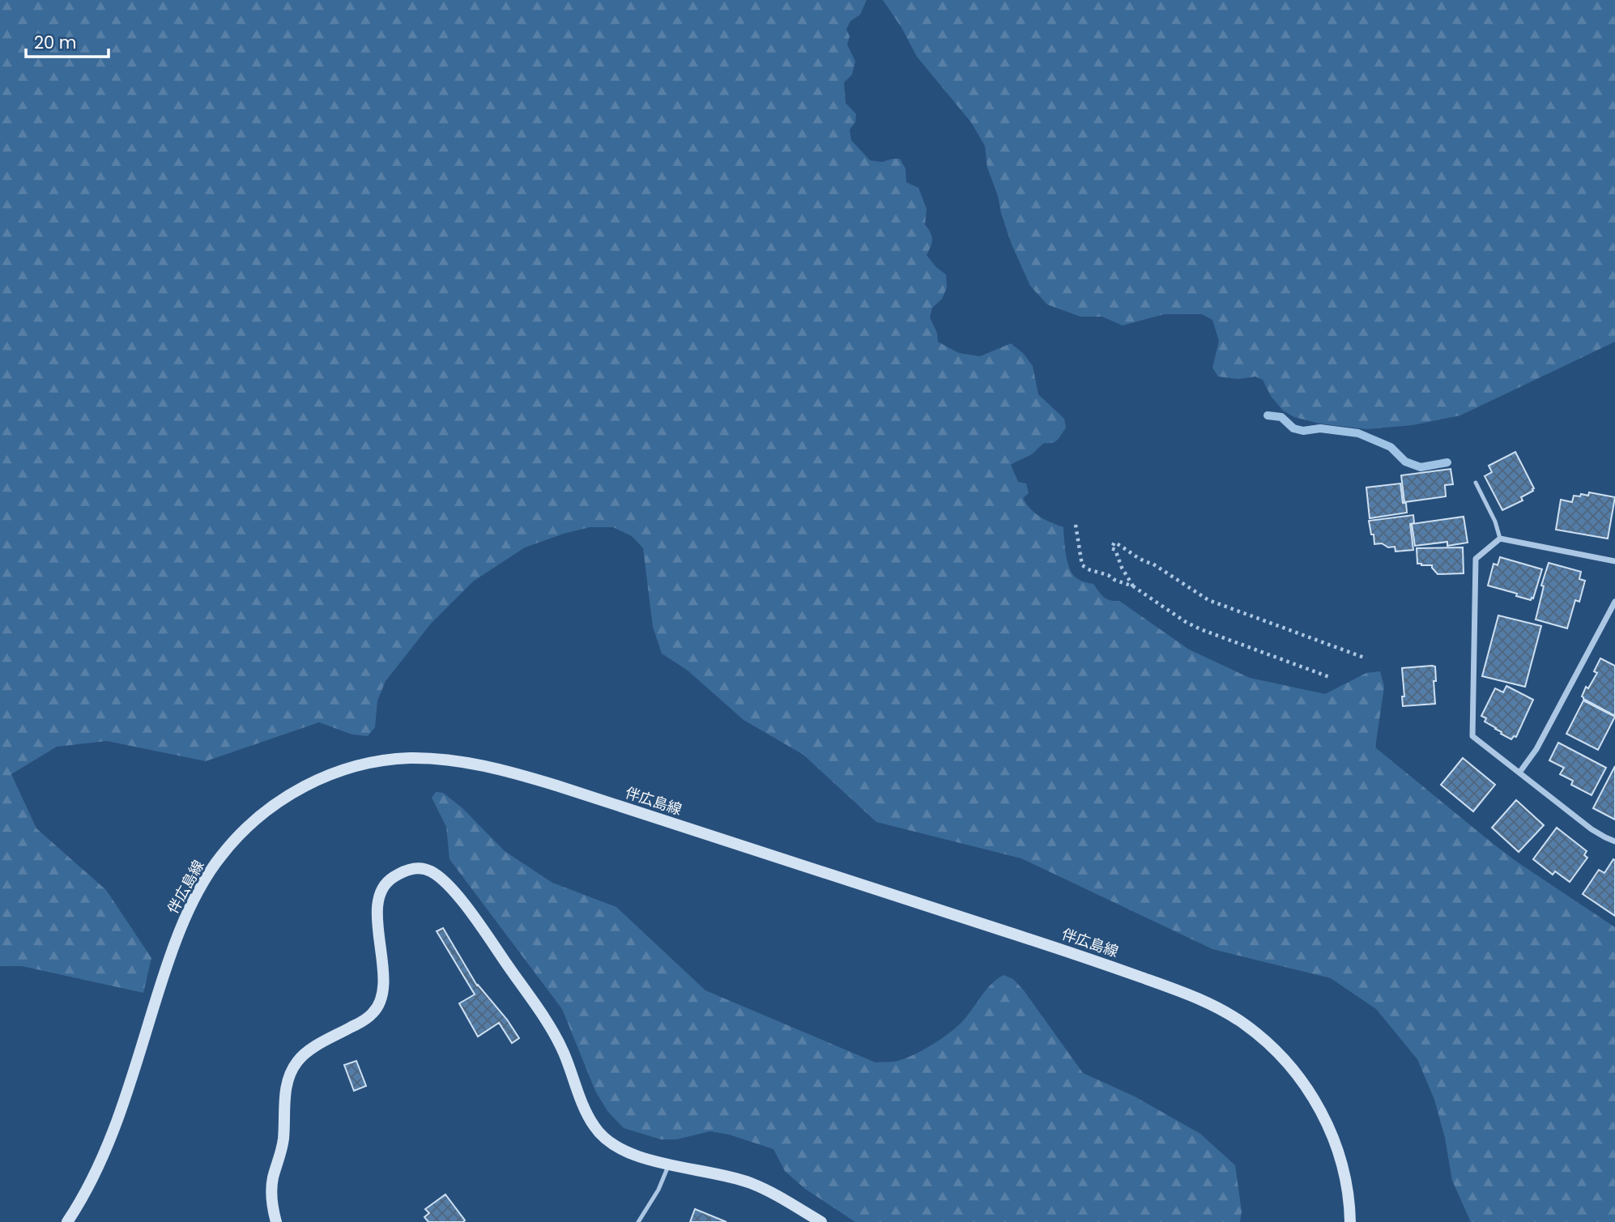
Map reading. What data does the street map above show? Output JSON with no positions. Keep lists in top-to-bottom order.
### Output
{
  "streets": {
    "main road": ["伴広島線"]
  },
  "scale_bar": "20 m"
}
